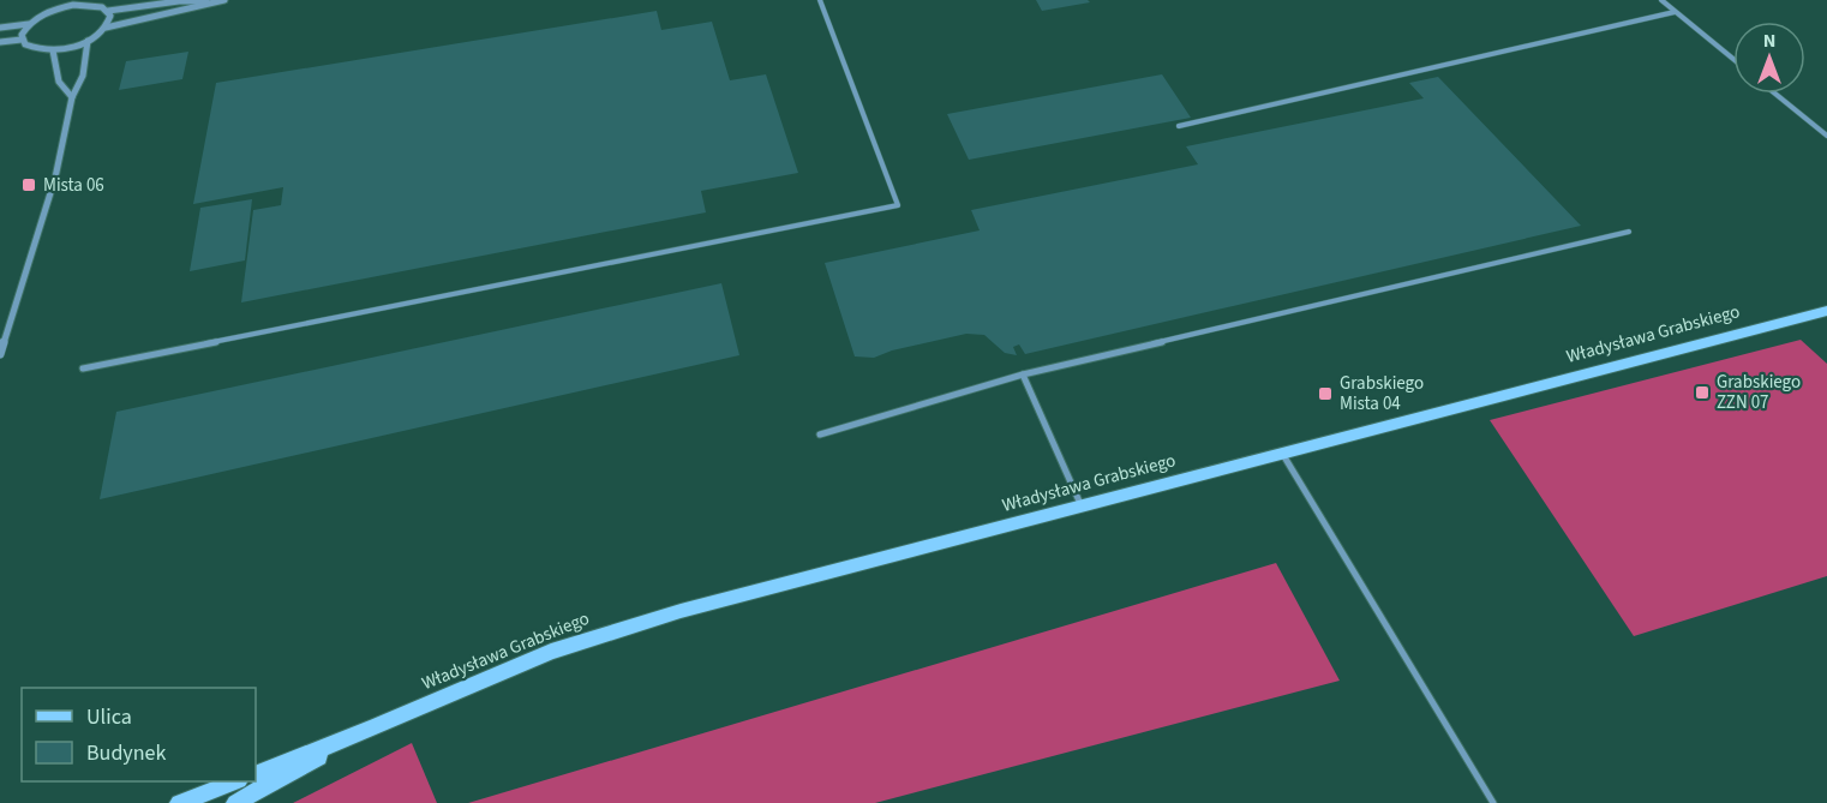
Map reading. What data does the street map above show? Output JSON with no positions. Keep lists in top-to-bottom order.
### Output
{
  "streets": {
    "street": ["Władysława Grabskiego"]
  },
  "places": {
    "transit": ["Mista 06", "Grabskiego ZZN 07", "Grabskiego Mista 04"]
  },
  "legend": ["Ulica", "Budynek"],
  "north": "top"
}
